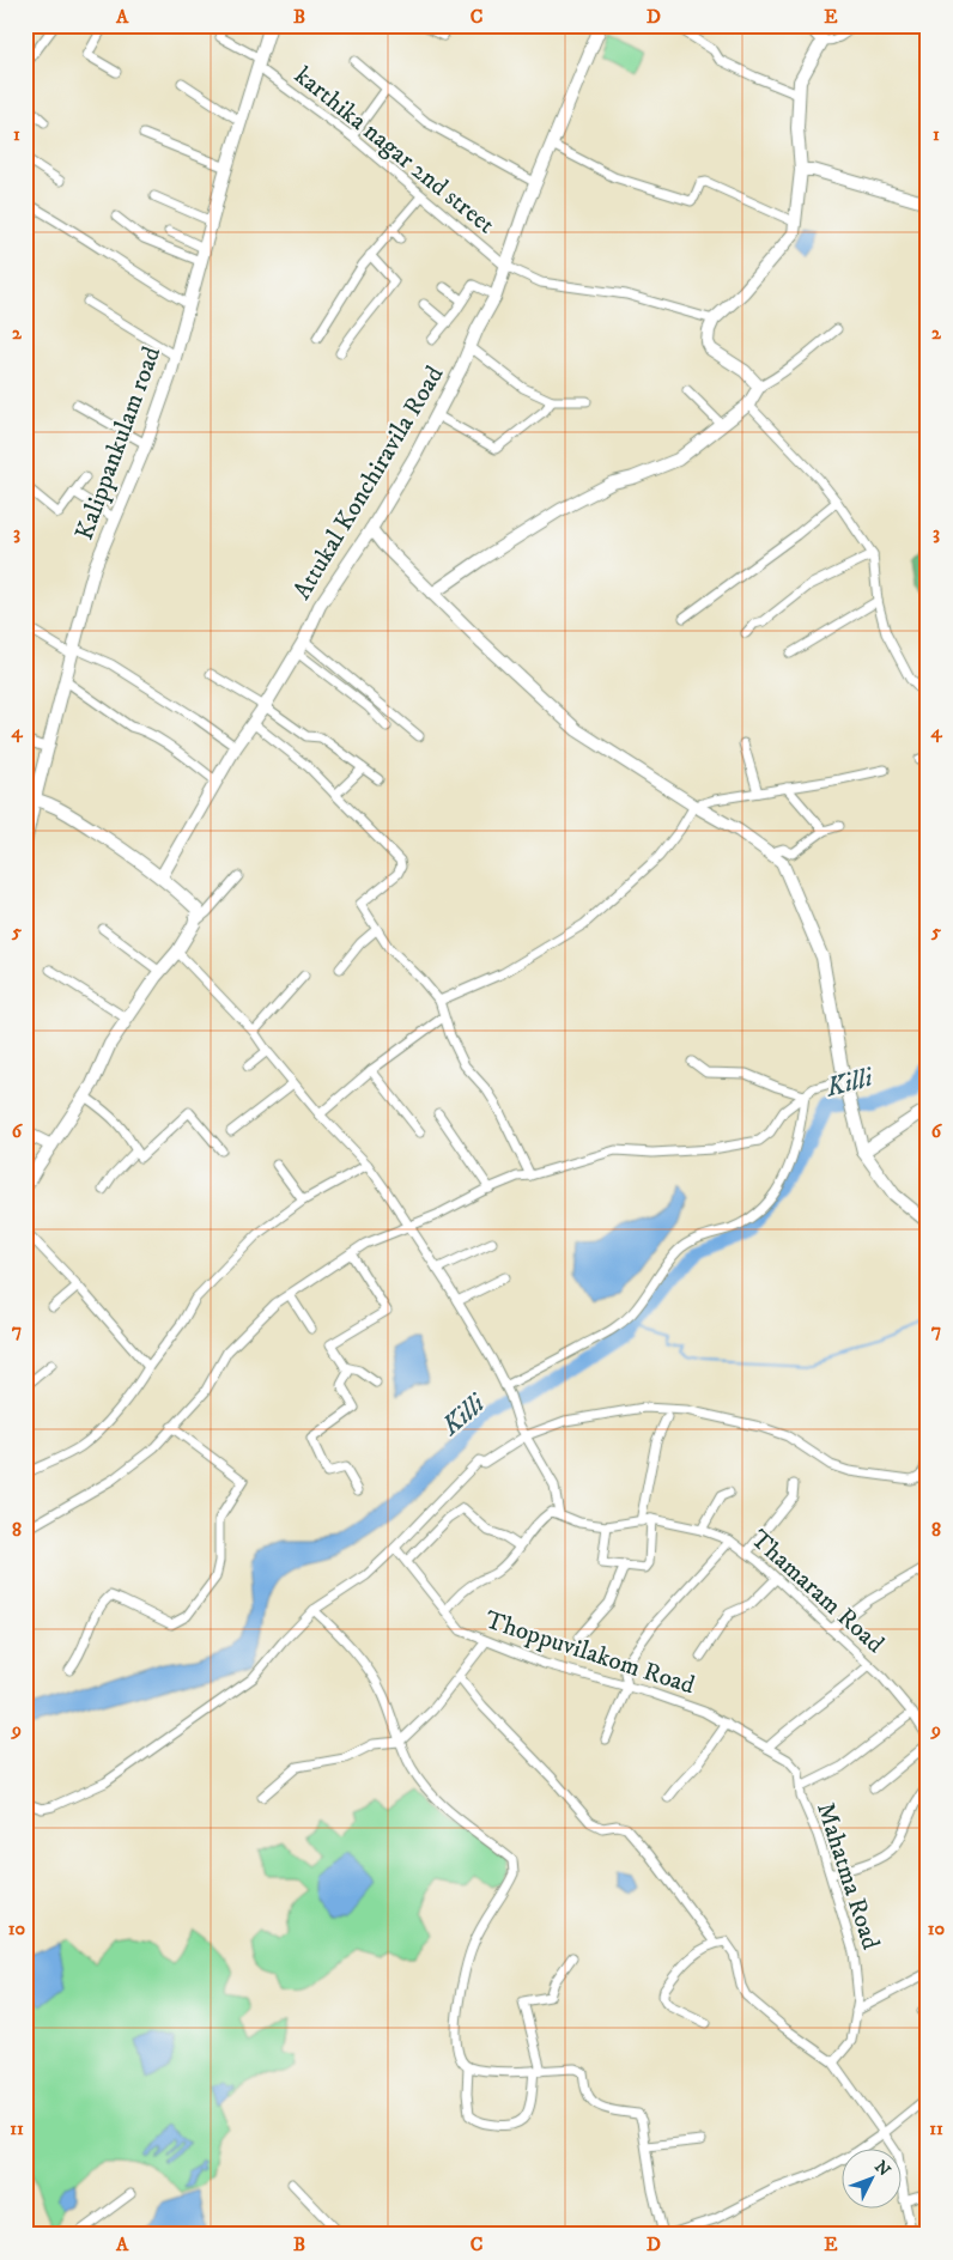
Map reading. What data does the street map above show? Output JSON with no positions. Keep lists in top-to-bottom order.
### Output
{
  "streets": {
    "street": [
      "karthika nagar 2nd street",
      "Kalippankulam road",
      "Attukal Konchiravila Road",
      "Thamaram Road",
      "Thoppuvilakom Road",
      "Mahatma Road"
    ]
  },
  "crossings": [
    ["karthika nagar 2nd street", "Kalippankulam road"],
    ["karthika nagar 2nd street", "Attukal Konchiravila Road"],
    ["Thoppuvilakom Road", "Mahatma Road"]
  ],
  "water": ["Killi"],
  "north": "top right",
  "grid": {
    "columns": [
      "A",
      "B",
      "C",
      "D",
      "E"
    ],
    "rows": [
      "1",
      "2",
      "3",
      "4",
      "5",
      "6",
      "7",
      "8",
      "9",
      "10",
      "11"
    ]
  }
}
